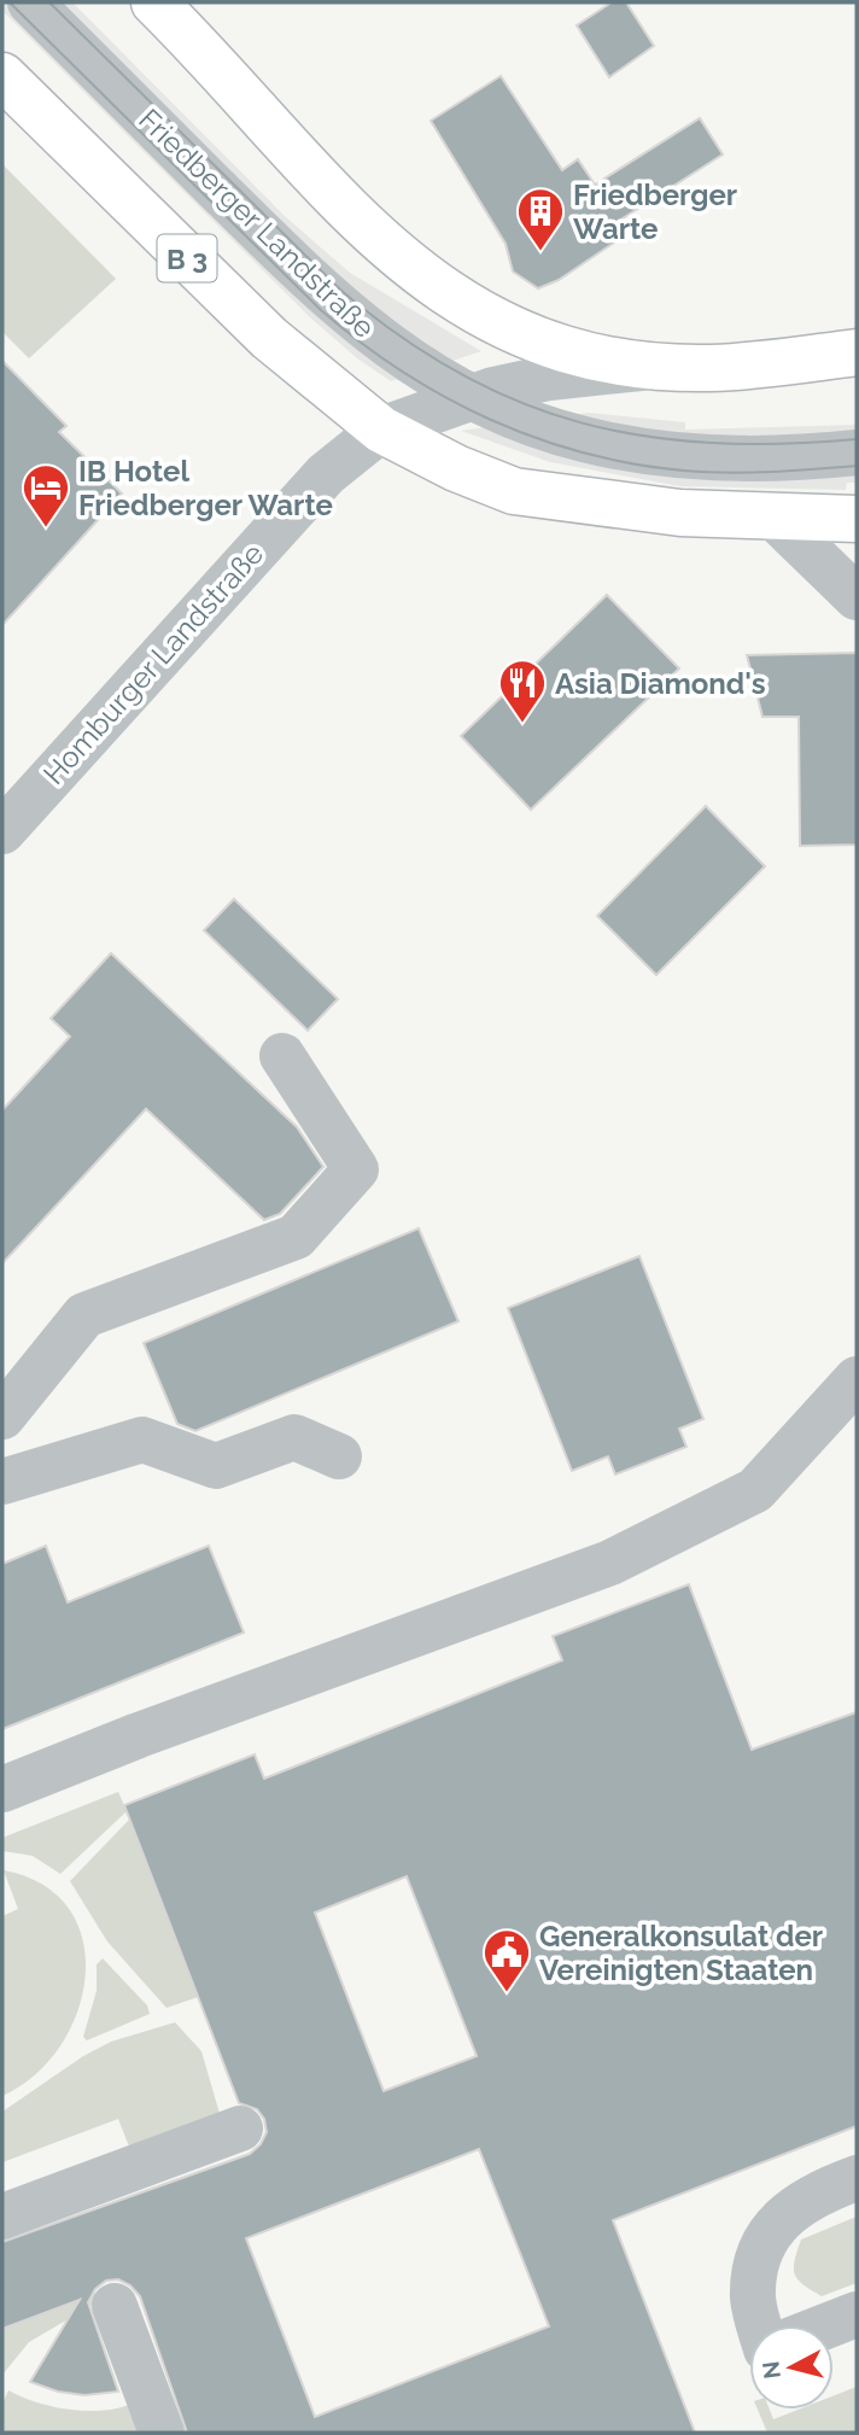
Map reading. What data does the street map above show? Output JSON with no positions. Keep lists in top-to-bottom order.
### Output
{
  "streets": {
    "main road": ["B 3"],
    "street": ["Friedberger Landstraße", "Homburger Landstraße"]
  },
  "crossings": [
    ["Friedberger Landstraße", "Homburger Landstraße"],
    ["B 3", "Homburger Landstraße"]
  ],
  "places": {
    "building": ["Friedberger Warte"],
    "hotel": ["IB Hotel Friedberger Warte"],
    "restaurant": ["Asia Diamond's"],
    "public building": ["Generalkonsulat der Vereinigten Staaten"]
  },
  "north": "left"
}
